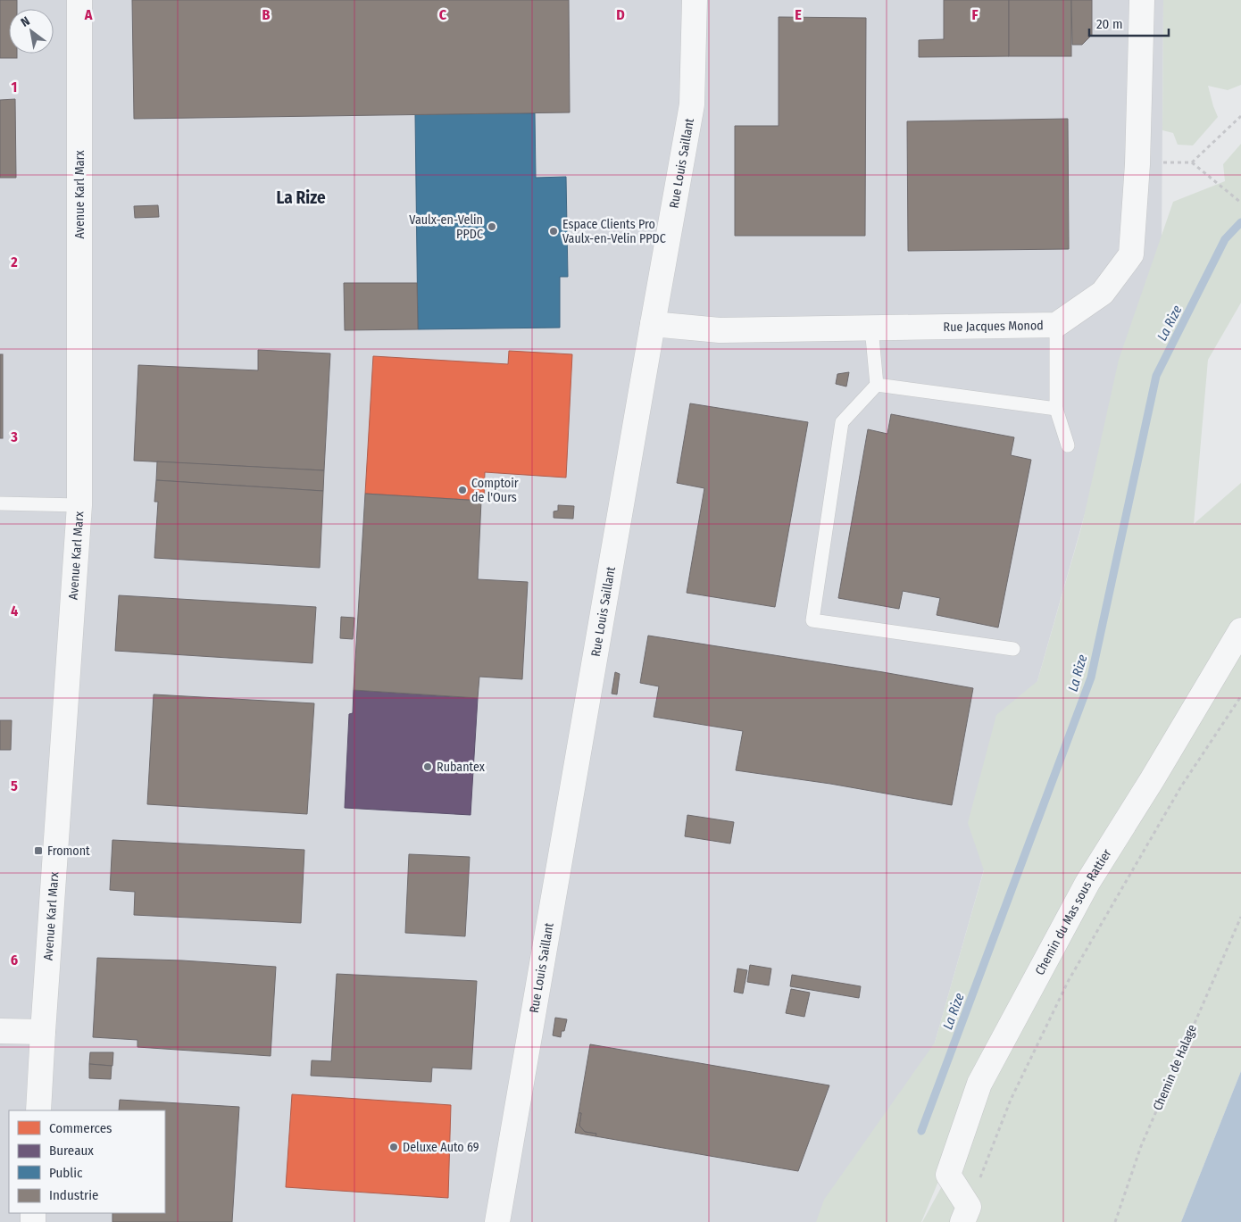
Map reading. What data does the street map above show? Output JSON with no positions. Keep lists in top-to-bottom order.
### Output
{
  "streets": {
    "street": [
      "Rue Louis Saillant",
      "Avenue Karl Marx",
      "Rue Jacques Monod",
      "Chemin du Mas sous Rattier"
    ],
    "path": ["Chemin de Halage"]
  },
  "crossings": [
    ["Rue Louis Saillant", "Rue Jacques Monod"]
  ],
  "districts": ["La Rize"],
  "water": ["La Rize"],
  "places": {
    "other": [
      "Vaulx-en-Velin PPDC",
      "Espace Clients Pro Vaulx-en-Velin PPDC",
      "Comptoir de l'Ours",
      "Rubantex",
      "Deluxe Auto 69"
    ],
    "transit": ["Fromont"]
  },
  "legend": [
    "Commerces",
    "Bureaux",
    "Public",
    "Industrie"
  ],
  "scale_bar": "20 m",
  "north": "top left",
  "grid": {
    "columns": [
      "A",
      "B",
      "C",
      "D",
      "E",
      "F"
    ],
    "rows": [
      "1",
      "2",
      "3",
      "4",
      "5",
      "6"
    ]
  }
}
